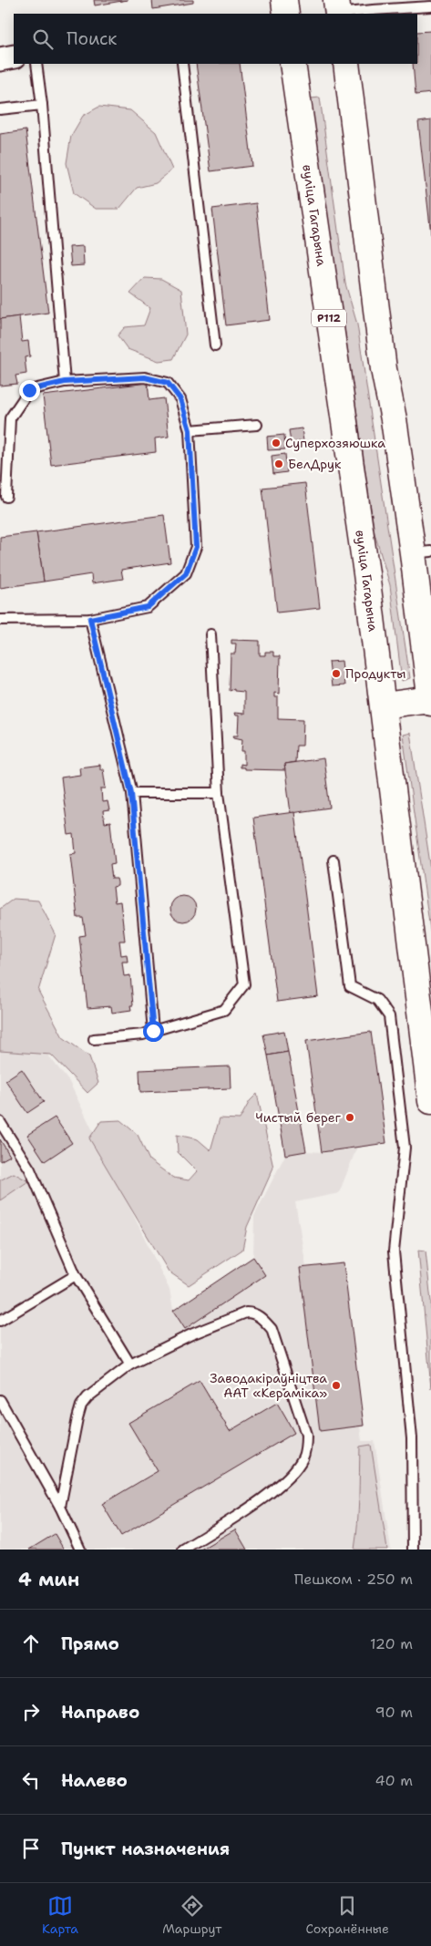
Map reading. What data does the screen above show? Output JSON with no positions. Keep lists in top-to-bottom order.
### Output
{
  "streets": {
    "main road": ["вуліца Гагарына", "Р112"]
  },
  "places": [
    "Суперхозяюшка",
    "БелДрук",
    "Продукты",
    "Чистый берег",
    "Заводакіраўніцтва ААТ «Кераміка»"
  ],
  "page": {
    "search": "Поиск",
    "heading": ["4 мин", "Пешком · 250 m"],
    "list": [
      ["Прямо", "120 m"],
      ["Направо", "90 m"],
      ["Налево", "40 m"],
      "Пункт назначения"
    ],
    "nav": ["Карта", "Маршрут", "Сохранённые"]
  }
}
